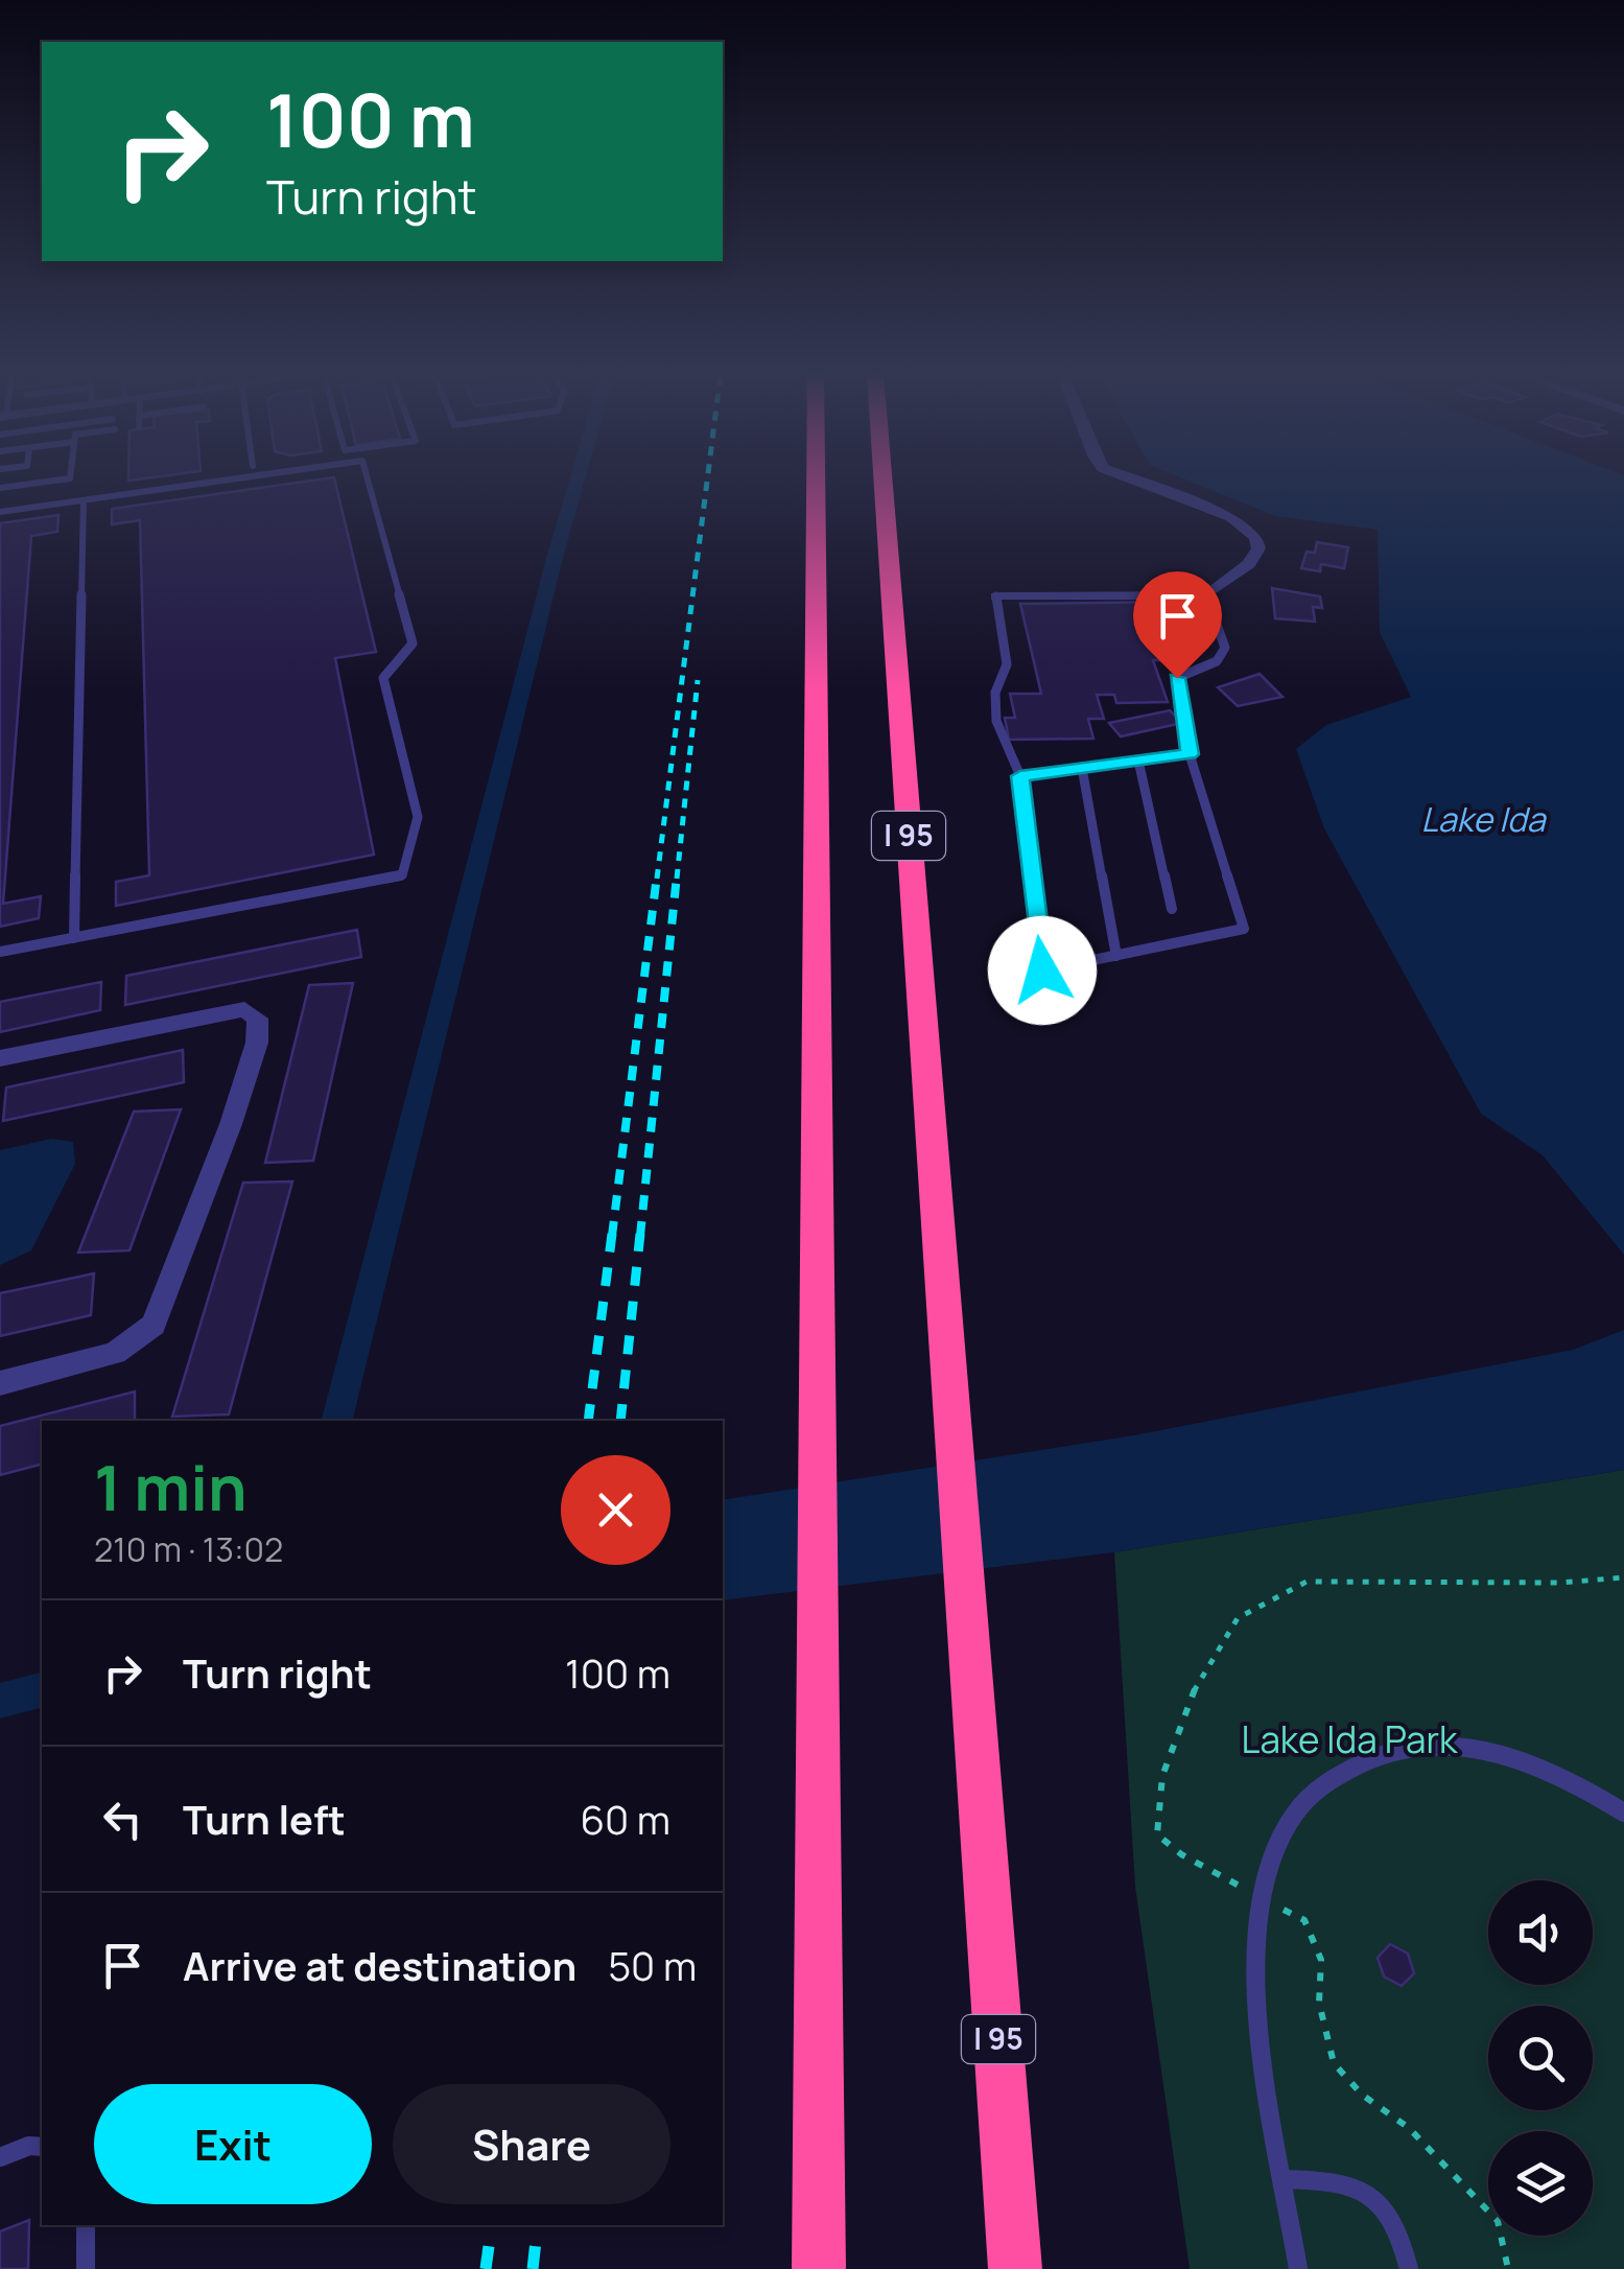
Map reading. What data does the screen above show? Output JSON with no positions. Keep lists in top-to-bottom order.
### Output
{
  "streets": {
    "highway": ["I 95"]
  },
  "water": ["Lake Ida"],
  "parks": ["Lake Ida Park"],
  "page": {
    "turn": ["100 m", "Turn right"],
    "heading": ["1 min", "210 m · 13:02"],
    "list": [
      {
        "name": "Turn right",
        "value": "100 m"
      },
      {
        "name": "Turn left",
        "value": "60 m"
      },
      {
        "name": "Arrive at destination",
        "value": "50 m"
      }
    ],
    "buttons": ["Exit", "Share"]
  }
}
